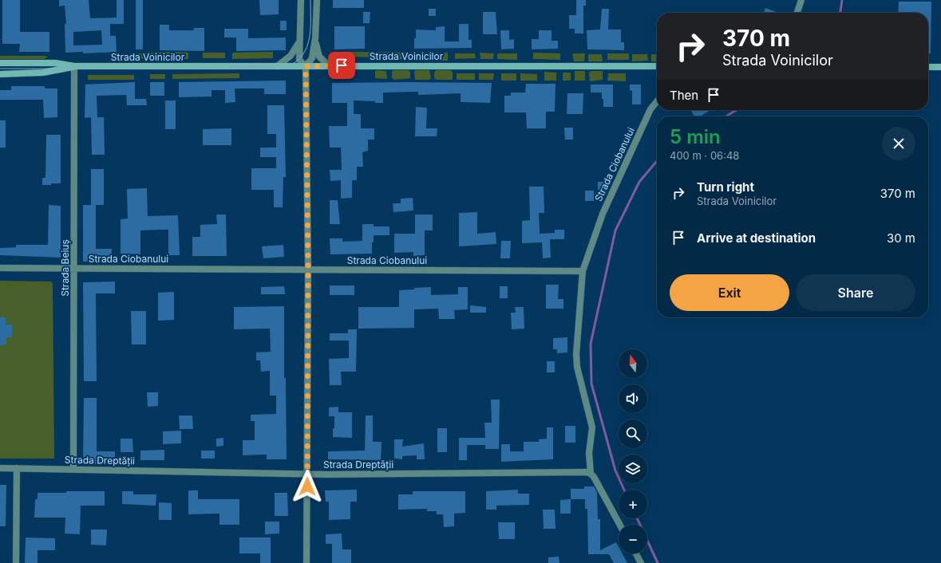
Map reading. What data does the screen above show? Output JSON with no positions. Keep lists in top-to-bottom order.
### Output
{
  "streets": {
    "main road": ["Strada Voinicilor"],
    "street": ["Strada Ciobanului", "Strada Beiuș", "Strada Dreptății"]
  },
  "crossings": [
    ["Strada Voinicilor", "Strada Beiuș"],
    ["Strada Ciobanului", "Strada Beiuș"],
    ["Strada Beiuș", "Strada Dreptății"]
  ],
  "north": "top",
  "page": {
    "turn": ["370 m", "Strada Voinicilor"],
    "then": "Then",
    "heading": ["5 min", "400 m · 06:48"],
    "list": [
      {
        "name": "Turn right",
        "note": "Strada Voinicilor",
        "value": "370 m"
      },
      {
        "name": "Arrive at destination",
        "value": "30 m"
      }
    ],
    "buttons": ["Exit", "Share"],
    "map_buttons": ["+", "−"]
  }
}
